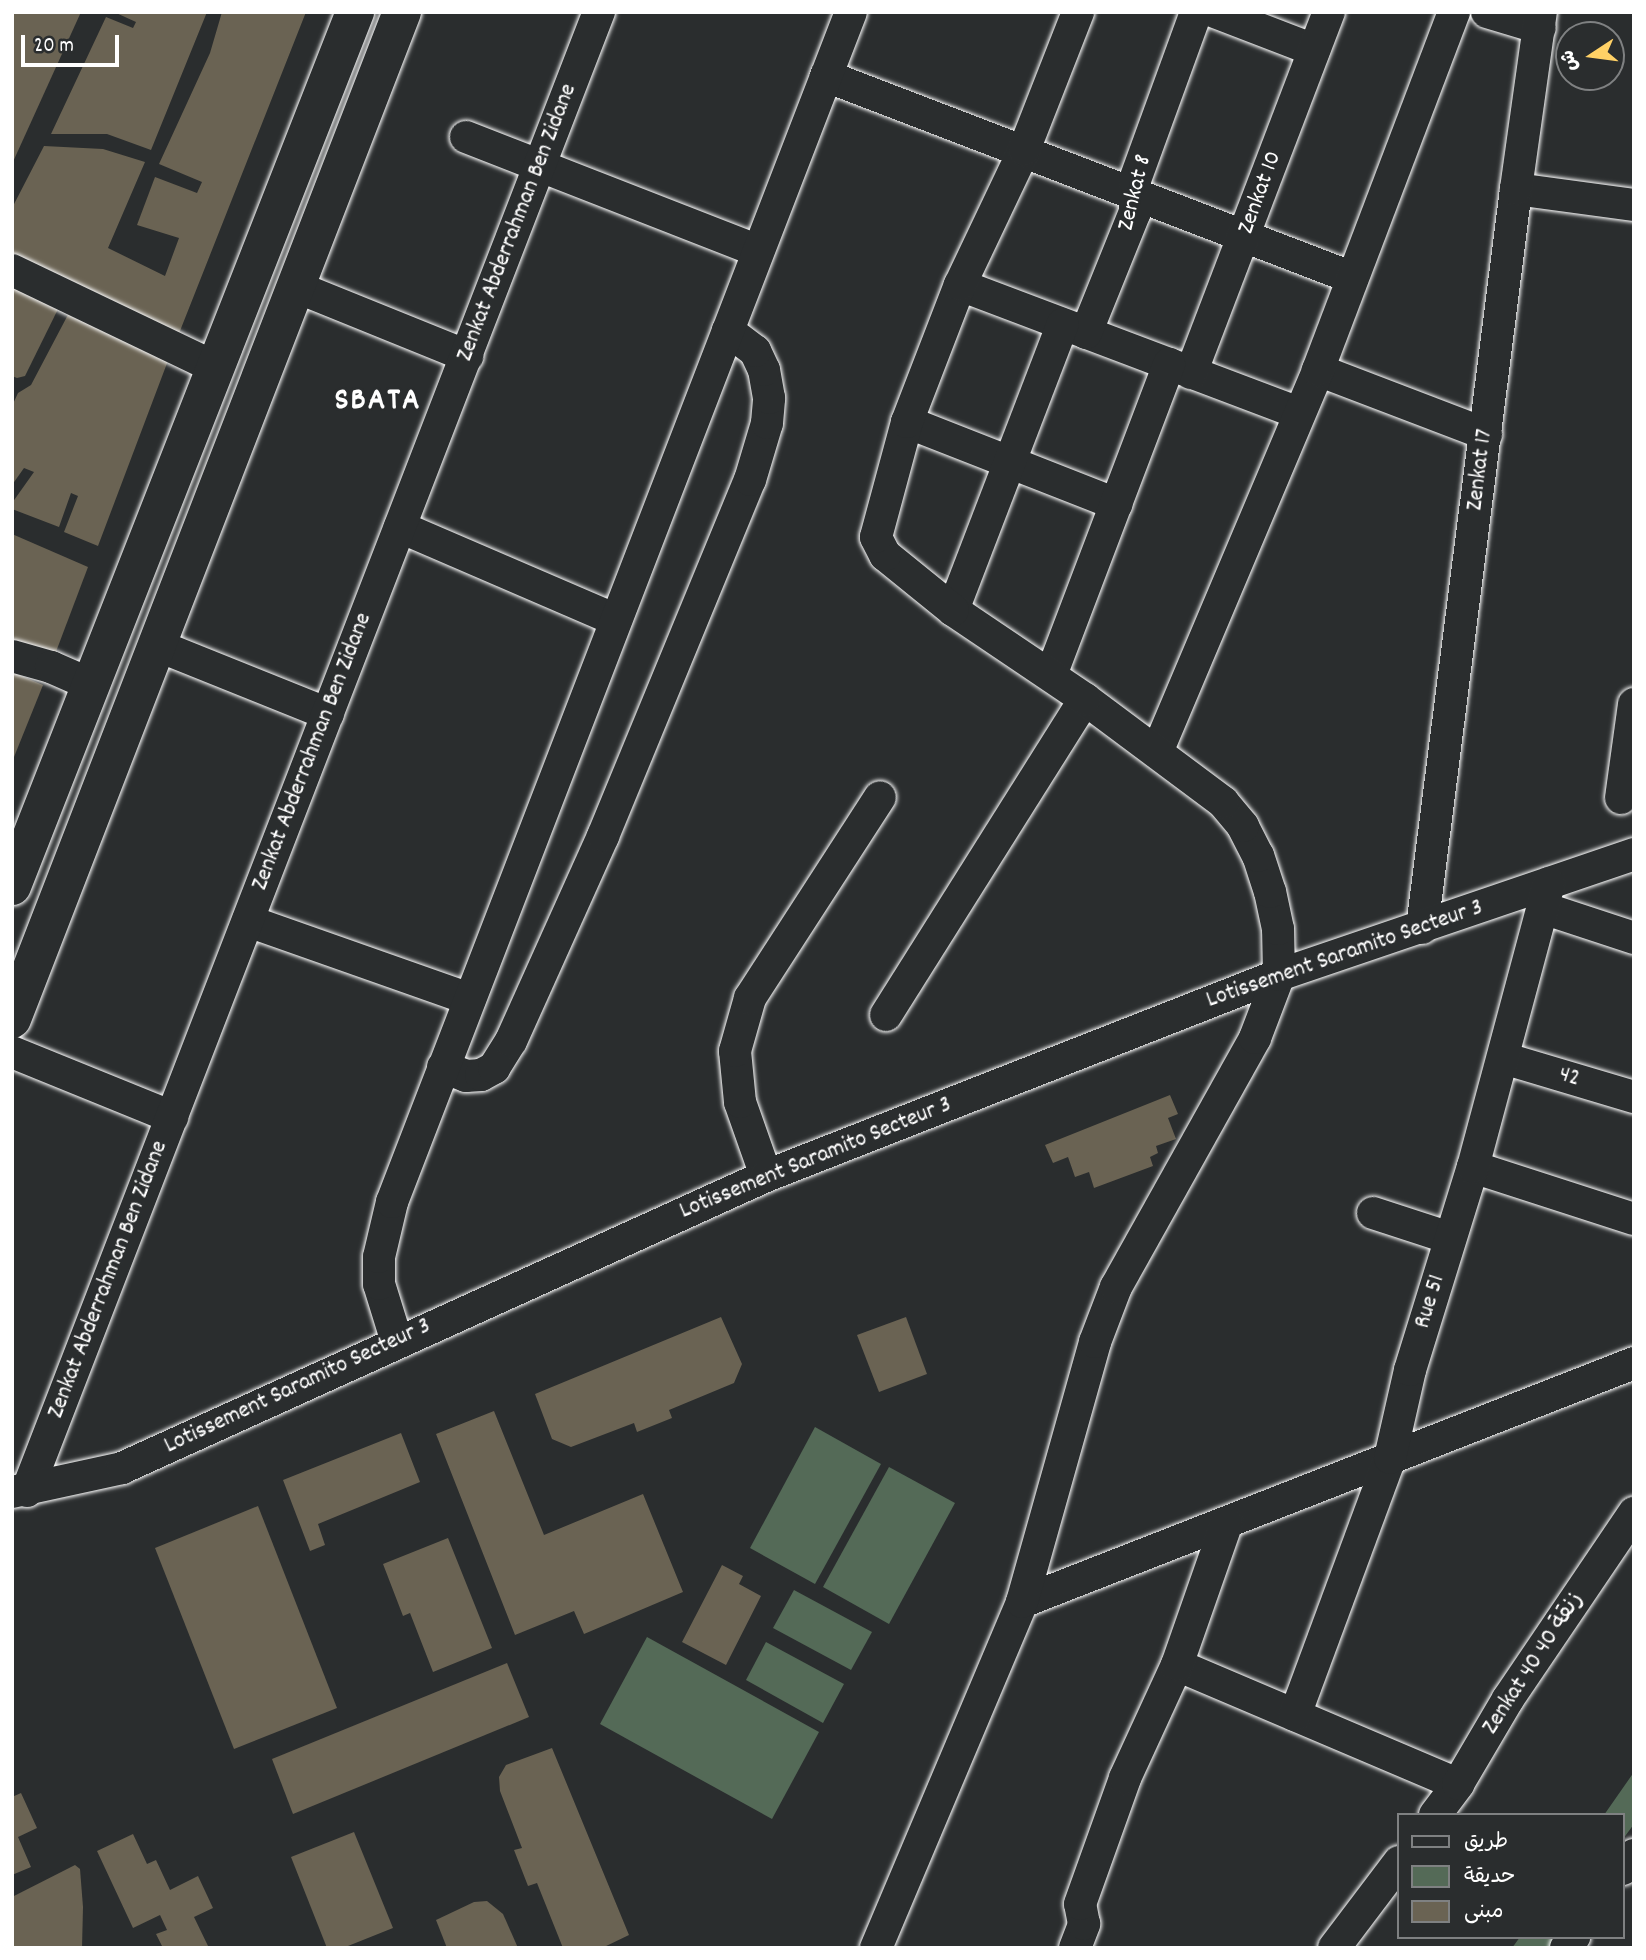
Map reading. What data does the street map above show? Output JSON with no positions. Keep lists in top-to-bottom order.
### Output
{
  "streets": {
    "street": [
      "Zenkat 8",
      "Zenkat 10",
      "Zenkat Abderrahman Ben Zidane",
      "Zenkat 17",
      "Lotissement Saramito Secteur 3",
      "42",
      "Rue 51",
      "Zenkat 40 زنقة 40"
    ]
  },
  "crossings": [
    ["Zenkat Abderrahman Ben Zidane", "Lotissement Saramito Secteur 3"],
    ["Zenkat 17", "Lotissement Saramito Secteur 3"],
    ["Lotissement Saramito Secteur 3", "Rue 51"],
    ["42", "Rue 51"]
  ],
  "districts": ["SBATA"],
  "legend": ["طريق", "حديقة", "مبنى"],
  "scale_bar": "20 m",
  "north": "left"
}
